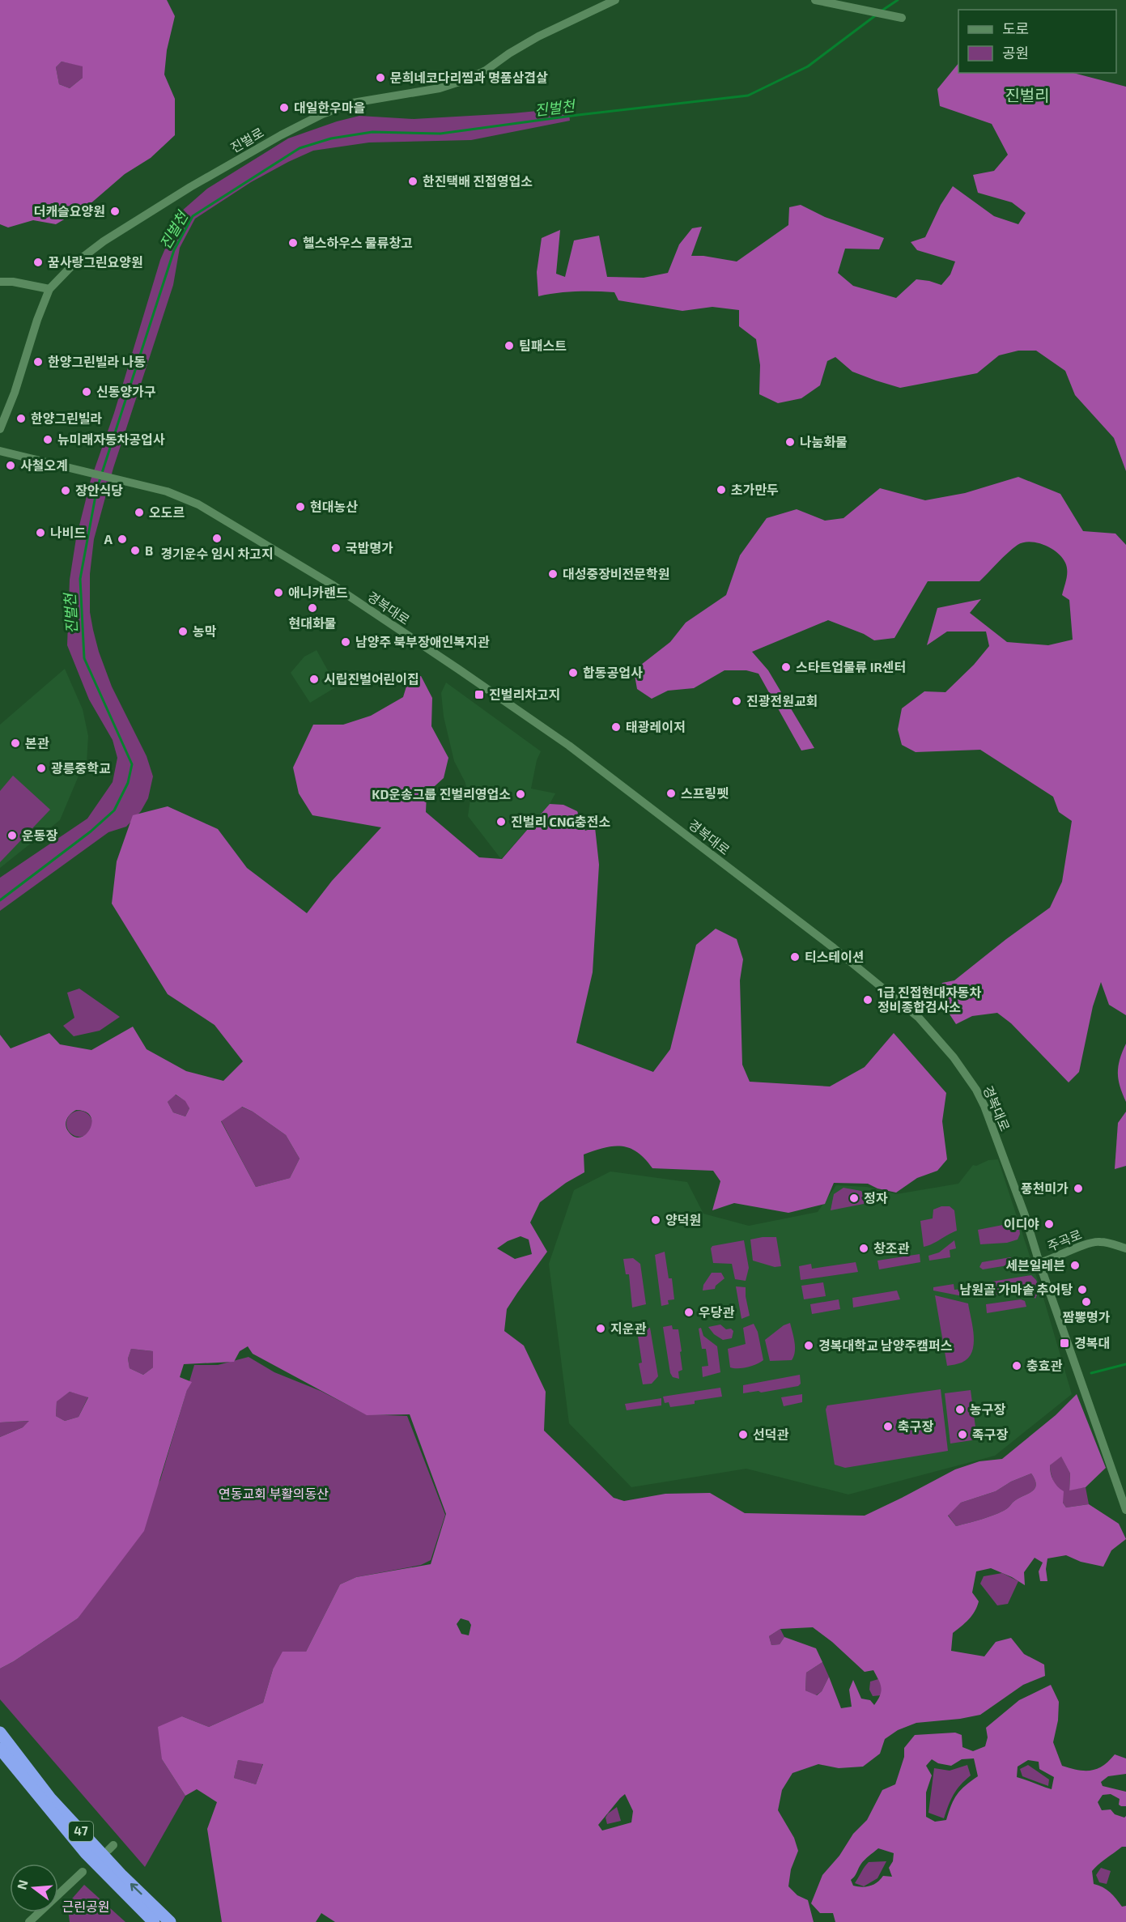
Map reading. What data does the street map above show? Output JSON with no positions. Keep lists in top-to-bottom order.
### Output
{
  "streets": {
    "highway": ["47"],
    "street": ["진벌로", "경복대로", "주곡로"]
  },
  "crossings": [
    ["경복대로", "주곡로"]
  ],
  "districts": ["진벌리"],
  "water": ["진벌천"],
  "parks": ["연동교회 부활의동산", "근린공원"],
  "places": {
    "other": [
      "문희네코다리찜과 명품삼겹살",
      "대일한우마을",
      "한진택배 진접영업소",
      "더캐슬요양원",
      "헬스하우스 물류창고",
      "꿈사랑그린요양원",
      "팀패스트",
      "한양그린빌라 나동",
      "신동양가구",
      "한양그린빌라",
      "뉴미래자동차공업사",
      "나눔화물",
      "사철오계",
      "초가만두",
      "장안식당",
      "현대농산",
      "오도르",
      "나비드",
      "경기운수 임시 차고지",
      "A",
      "국밥명가",
      "B",
      "대성중장비전문학원",
      "애니카랜드",
      "현대화물",
      "농막",
      "남양주 북부장애인복지관",
      "스타트업물류 IR센터",
      "합동공업사",
      "시립진벌어린이집",
      "진광전원교회",
      "태광레이저",
      "본관",
      "광릉중학교",
      "스프링펫",
      "KD운송그룹 진벌리영업소",
      "진벌리 CNG충전소",
      "운동장",
      "티스테이션",
      "1급 진접현대자동차 정비종합검사소",
      "풍천미가",
      "정자",
      "양덕원",
      "이디야",
      "창조관",
      "세븐일레븐",
      "남원골 가마솥 추어탕",
      "짬뽕명가",
      "우당관",
      "지운관",
      "경복대학교 남양주캠퍼스",
      "충효관",
      "농구장",
      "축구장",
      "선덕관",
      "족구장"
    ],
    "transit": ["진벌리차고지", "경복대"]
  },
  "legend": ["도로", "공원"],
  "north": "left"
}
